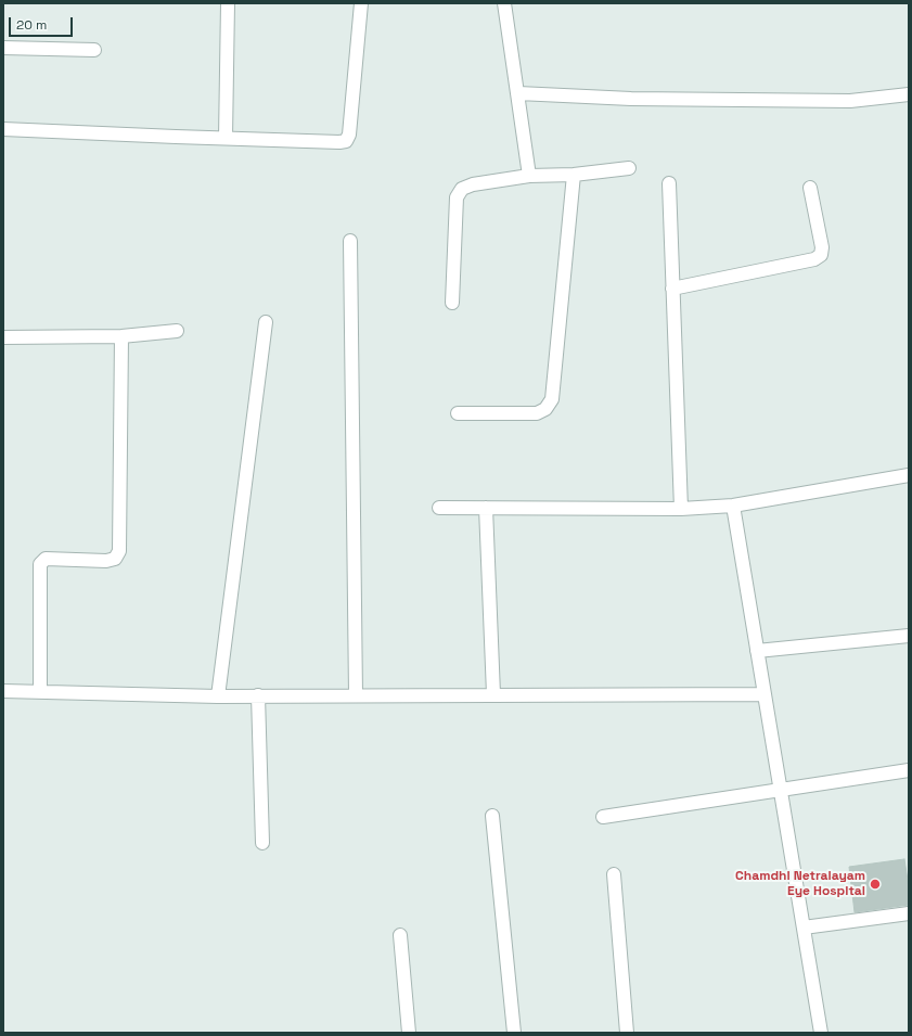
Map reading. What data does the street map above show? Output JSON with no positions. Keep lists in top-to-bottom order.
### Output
{
  "places": ["Chamdhi Netralayam Eye Hospital"],
  "scale_bar": "20 m"
}
